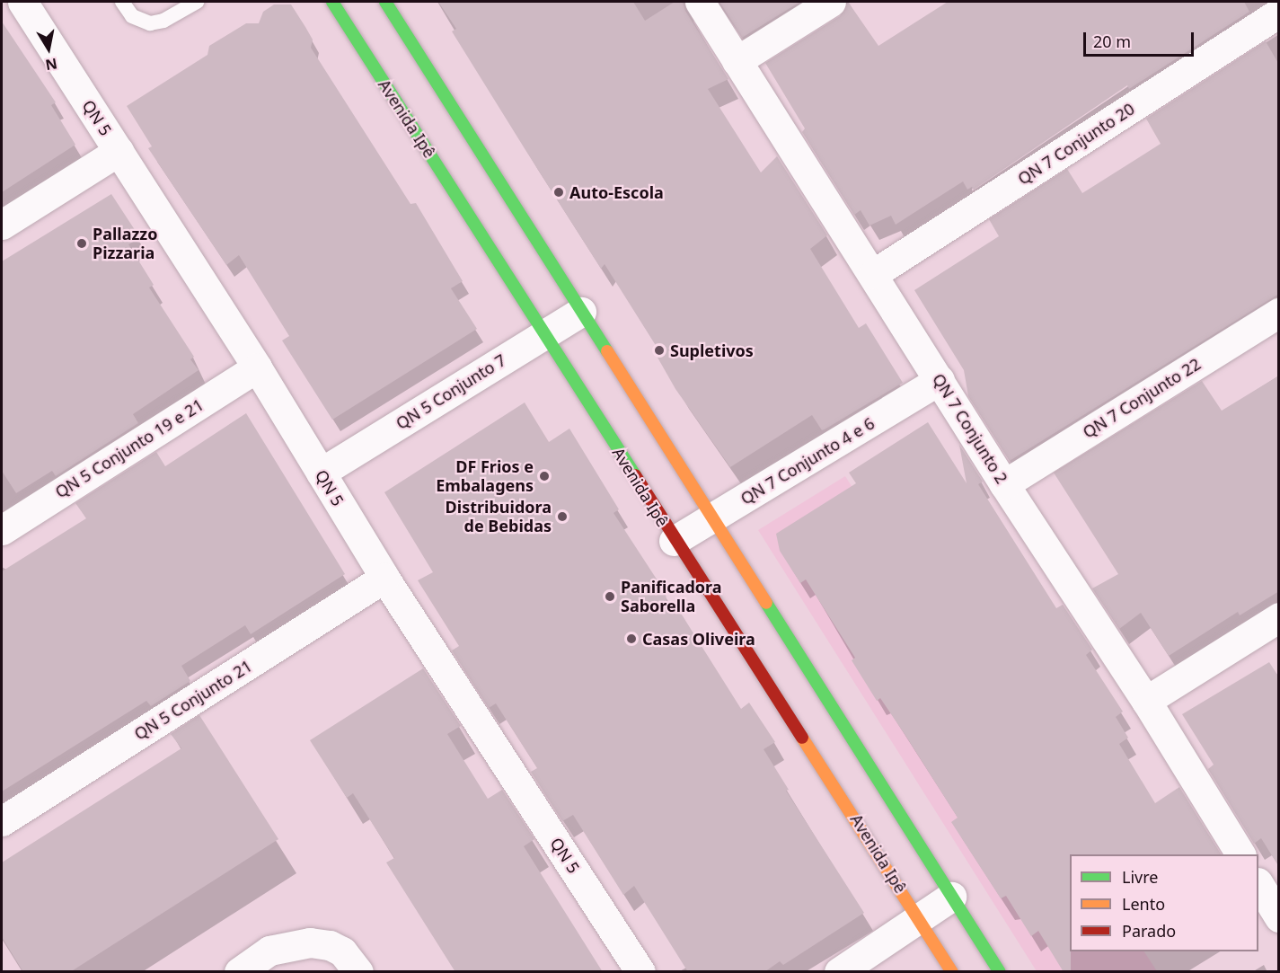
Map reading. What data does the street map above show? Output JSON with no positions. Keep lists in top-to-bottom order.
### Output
{
  "streets": {
    "street": [
      "QN 5",
      "Avenida Ipê",
      "QN 7 Conjunto 20",
      "QN 5 Conjunto 7",
      "QN 7 Conjunto 22",
      "QN 7 Conjunto 2",
      "QN 5 Conjunto 19 e 21",
      "QN 7 Conjunto 4 e 6",
      "QN 5 Conjunto 21"
    ]
  },
  "crossings": [
    ["QN 5", "QN 5 Conjunto 7"],
    ["QN 5", "QN 5 Conjunto 19 e 21"],
    ["QN 5", "QN 5 Conjunto 21"],
    ["Avenida Ipê", "QN 5 Conjunto 7"],
    ["Avenida Ipê", "QN 7 Conjunto 4 e 6"],
    ["QN 7 Conjunto 20", "QN 7 Conjunto 2"],
    ["QN 7 Conjunto 22", "QN 7 Conjunto 2"],
    ["QN 7 Conjunto 2", "QN 7 Conjunto 4 e 6"]
  ],
  "places": [
    "Auto-Escola",
    "Pallazzo Pizzaria",
    "Supletivos",
    "DF Frios e Embalagens",
    "Distribuidora de Bebidas",
    "Panificadora Saborella",
    "Casas Oliveira"
  ],
  "legend": ["Livre", "Lento", "Parado"],
  "scale_bar": "20 m",
  "north": "bottom"
}
